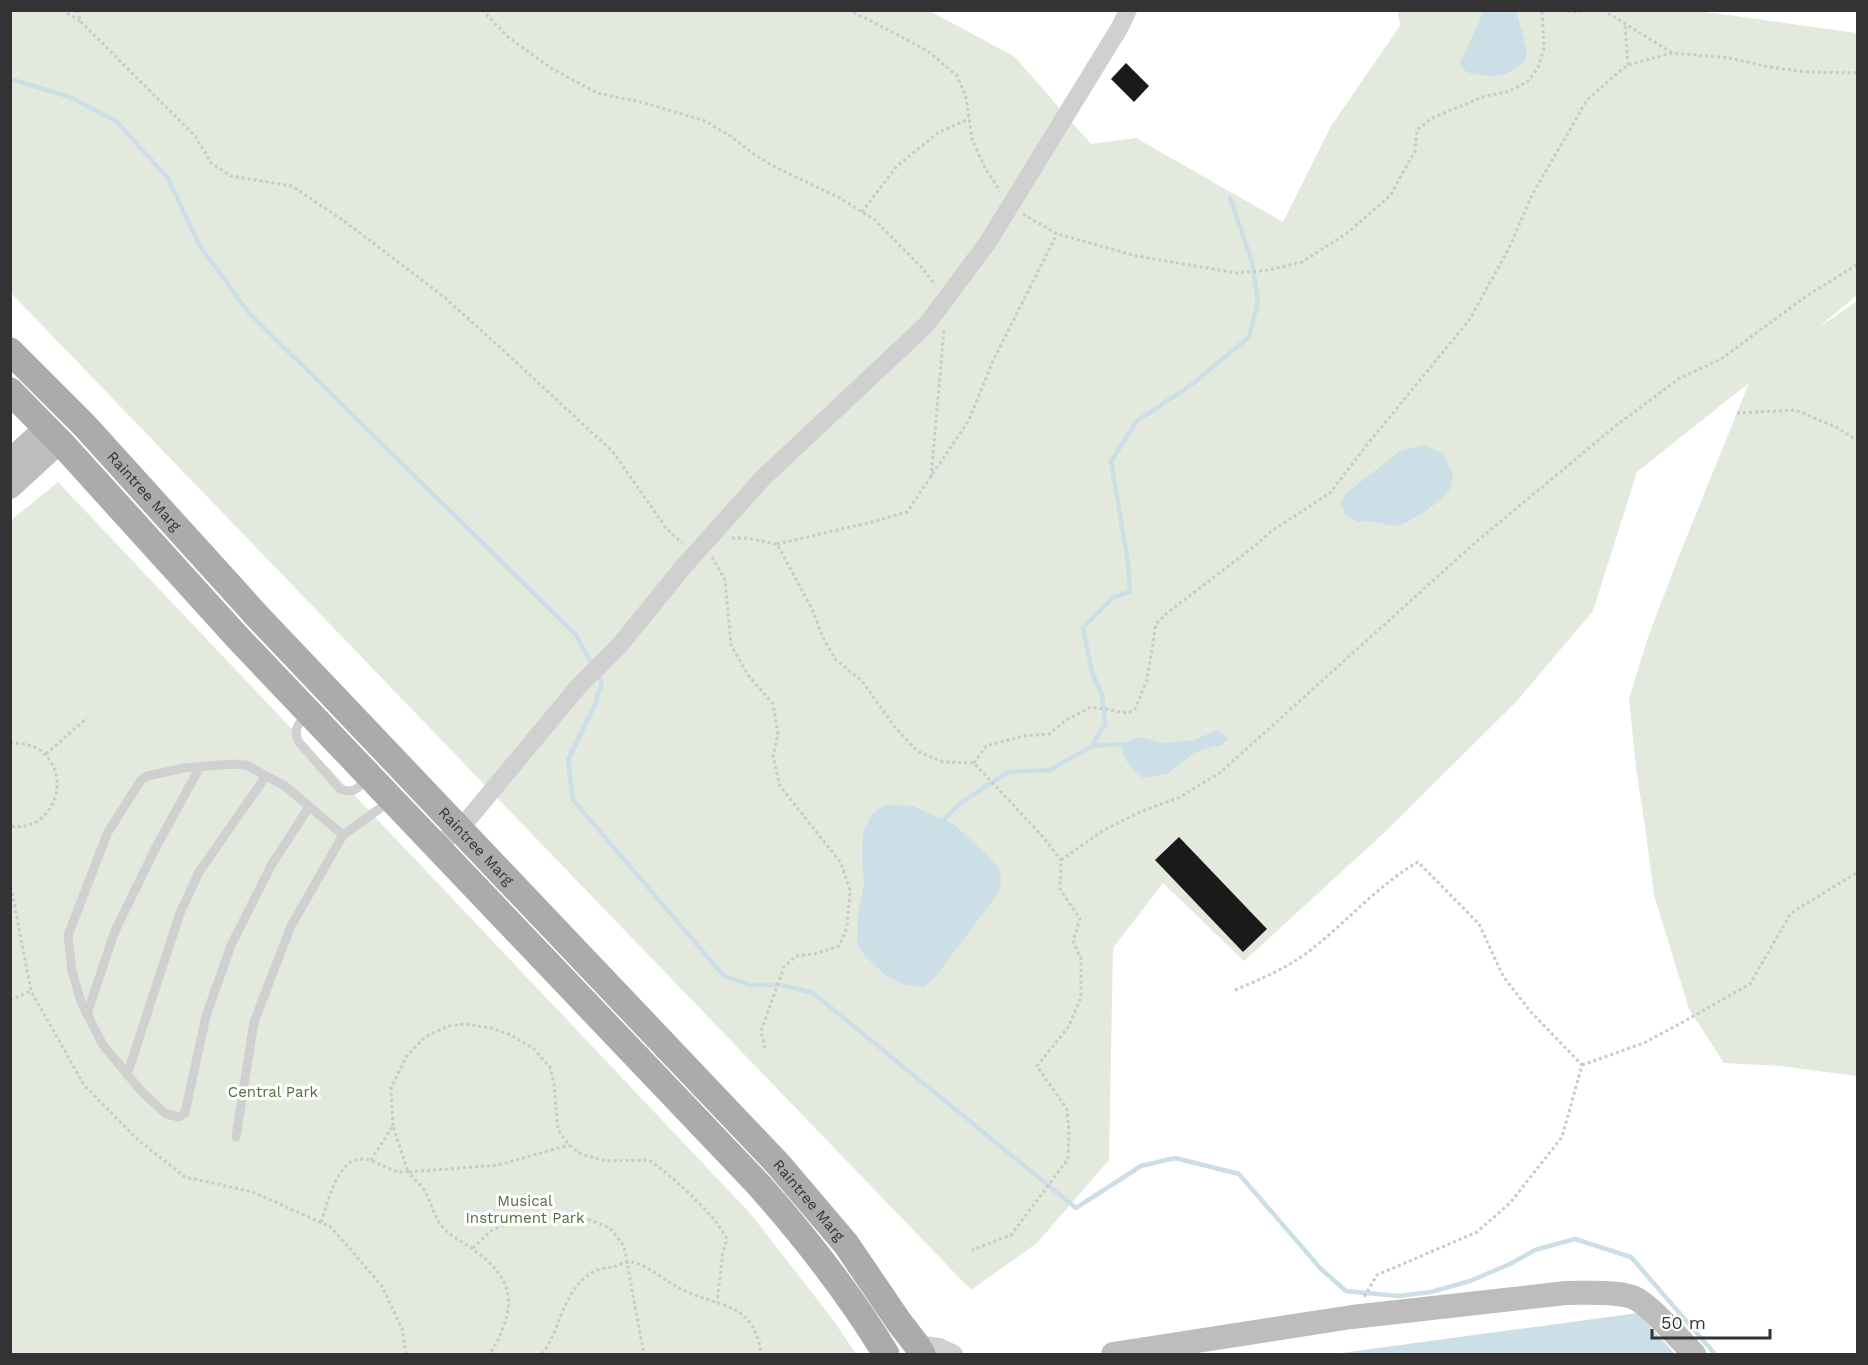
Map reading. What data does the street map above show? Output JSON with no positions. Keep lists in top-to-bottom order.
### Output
{
  "streets": {
    "main road": ["Raintree Marg"]
  },
  "parks": ["Central Park", "Musical Instrument Park"],
  "scale_bar": "50 m"
}
